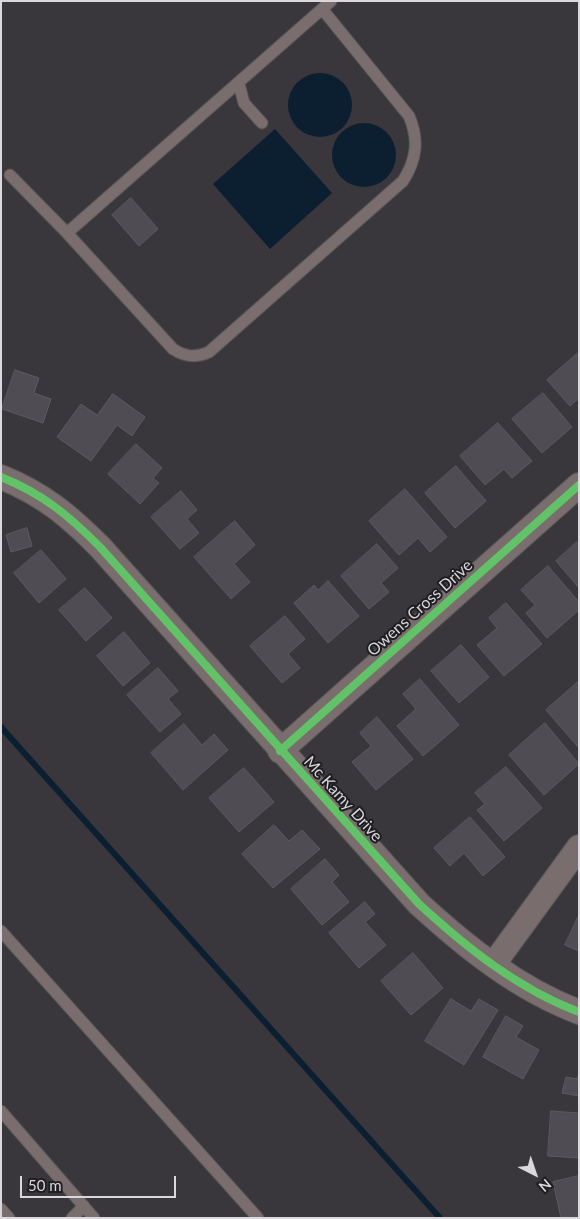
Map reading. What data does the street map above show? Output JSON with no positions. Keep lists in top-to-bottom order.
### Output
{
  "streets": {
    "street": ["Owens Cross Drive", "Mc Kamy Drive"]
  },
  "crossings": [
    ["Owens Cross Drive", "Mc Kamy Drive"]
  ],
  "scale_bar": "50 m",
  "north": "bottom right"
}
